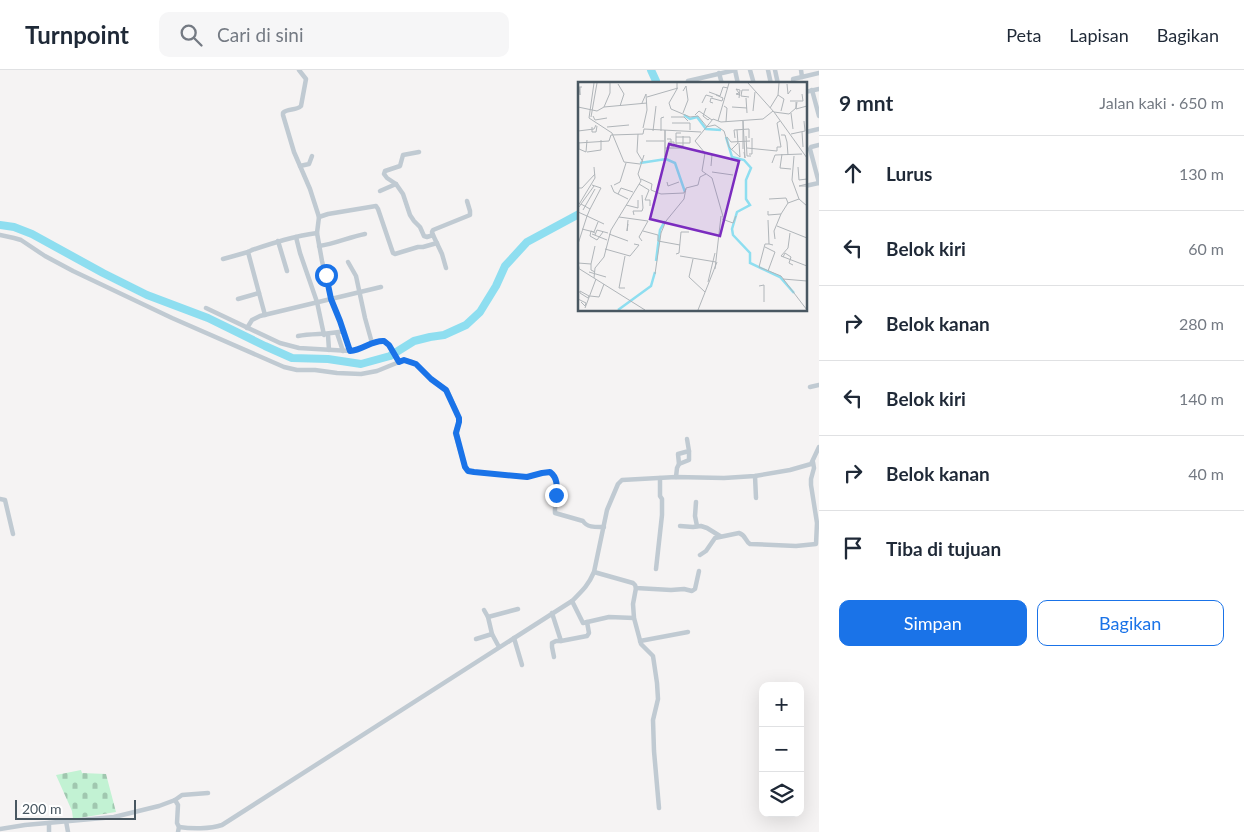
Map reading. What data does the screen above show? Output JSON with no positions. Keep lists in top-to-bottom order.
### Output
{
  "scale_bar": "200 m",
  "page": {
    "header": "Turnpoint",
    "search": "Cari di sini",
    "nav": ["Peta", "Lapisan", "Bagikan"],
    "heading": ["9 mnt", "Jalan kaki · 650 m"],
    "list": [
      ["Lurus", "130 m"],
      ["Belok kiri", "60 m"],
      ["Belok kanan", "280 m"],
      ["Belok kiri", "140 m"],
      ["Belok kanan", "40 m"],
      "Tiba di tujuan"
    ],
    "buttons": ["Simpan", "Bagikan"],
    "map_buttons": ["+", "−"],
    "scale": "200 m"
  }
}
